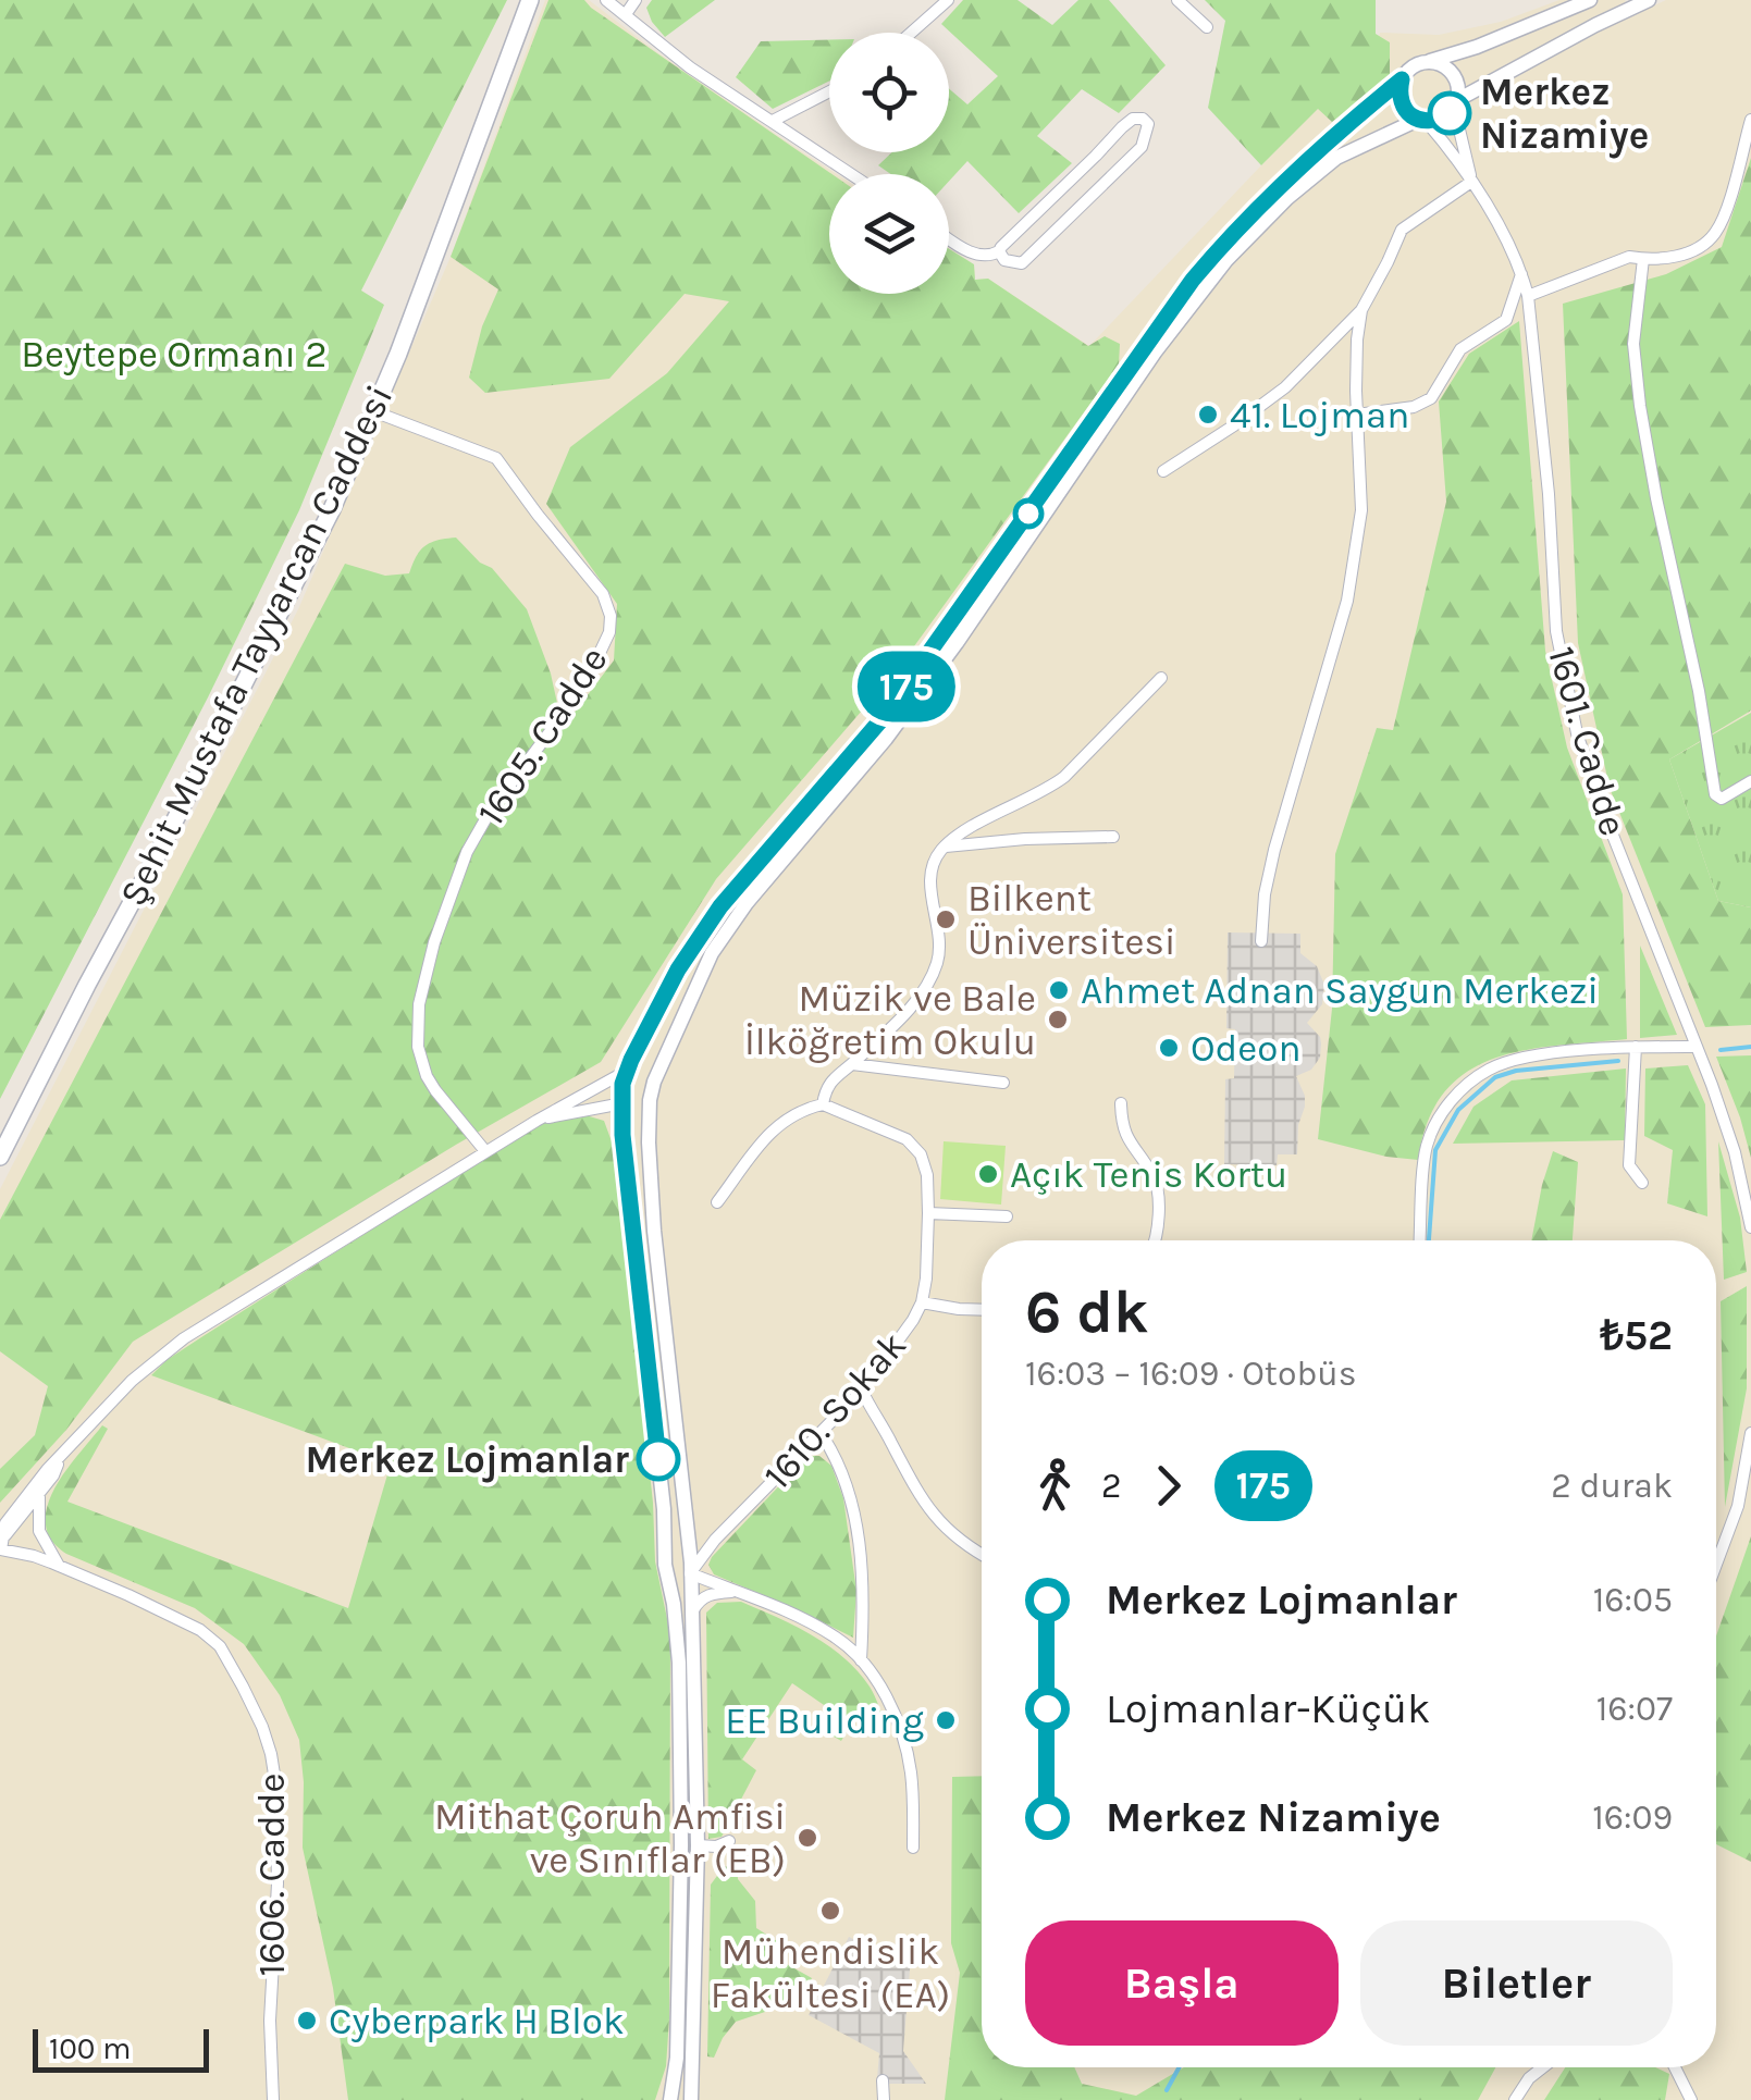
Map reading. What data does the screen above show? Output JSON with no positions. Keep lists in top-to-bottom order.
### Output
{
  "streets": {
    "main road": ["Şehit Mustafa Tayyarcan Caddesi"],
    "street": [
      "1605. Cadde",
      "1601. Cadde",
      "1610. Sokak",
      "1606. Cadde"
    ]
  },
  "crossings": [
    ["Şehit Mustafa Tayyarcan Caddesi", "1605. Cadde"],
    ["1605. Cadde", "1606. Cadde"]
  ],
  "parks": ["Beytepe Ormanı 2"],
  "places": [
    "Merkez Nizamiye",
    "41. Lojman",
    "Bilkent Üniversitesi",
    "Ahmet Adnan Saygun Merkezi",
    "Müzik ve Bale İlköğretim Okulu",
    "Odeon",
    "Açık Tenis Kortu",
    "Merkez Lojmanlar",
    "EE Building",
    "Mithat Çoruh Amfisi ve Sınıflar (EB)",
    "Mühendislik Fakültesi (EA)",
    "Cyberpark H Blok"
  ],
  "lines": ["bus line 175"],
  "scale_bar": "100 m",
  "page": {
    "on_map": "175",
    "heading": ["6 dk", "16:03 – 16:09 · Otobüs", "₺52"],
    "legs": ["2", "175", "2 durak"],
    "list": [
      {
        "name": "Merkez Lojmanlar",
        "value": "16:05"
      },
      {
        "name": "Lojmanlar-Küçük",
        "value": "16:07"
      },
      {
        "name": "Merkez Nizamiye",
        "value": "16:09"
      }
    ],
    "buttons": ["Başla", "Biletler"],
    "scale": "100 m"
  }
}
